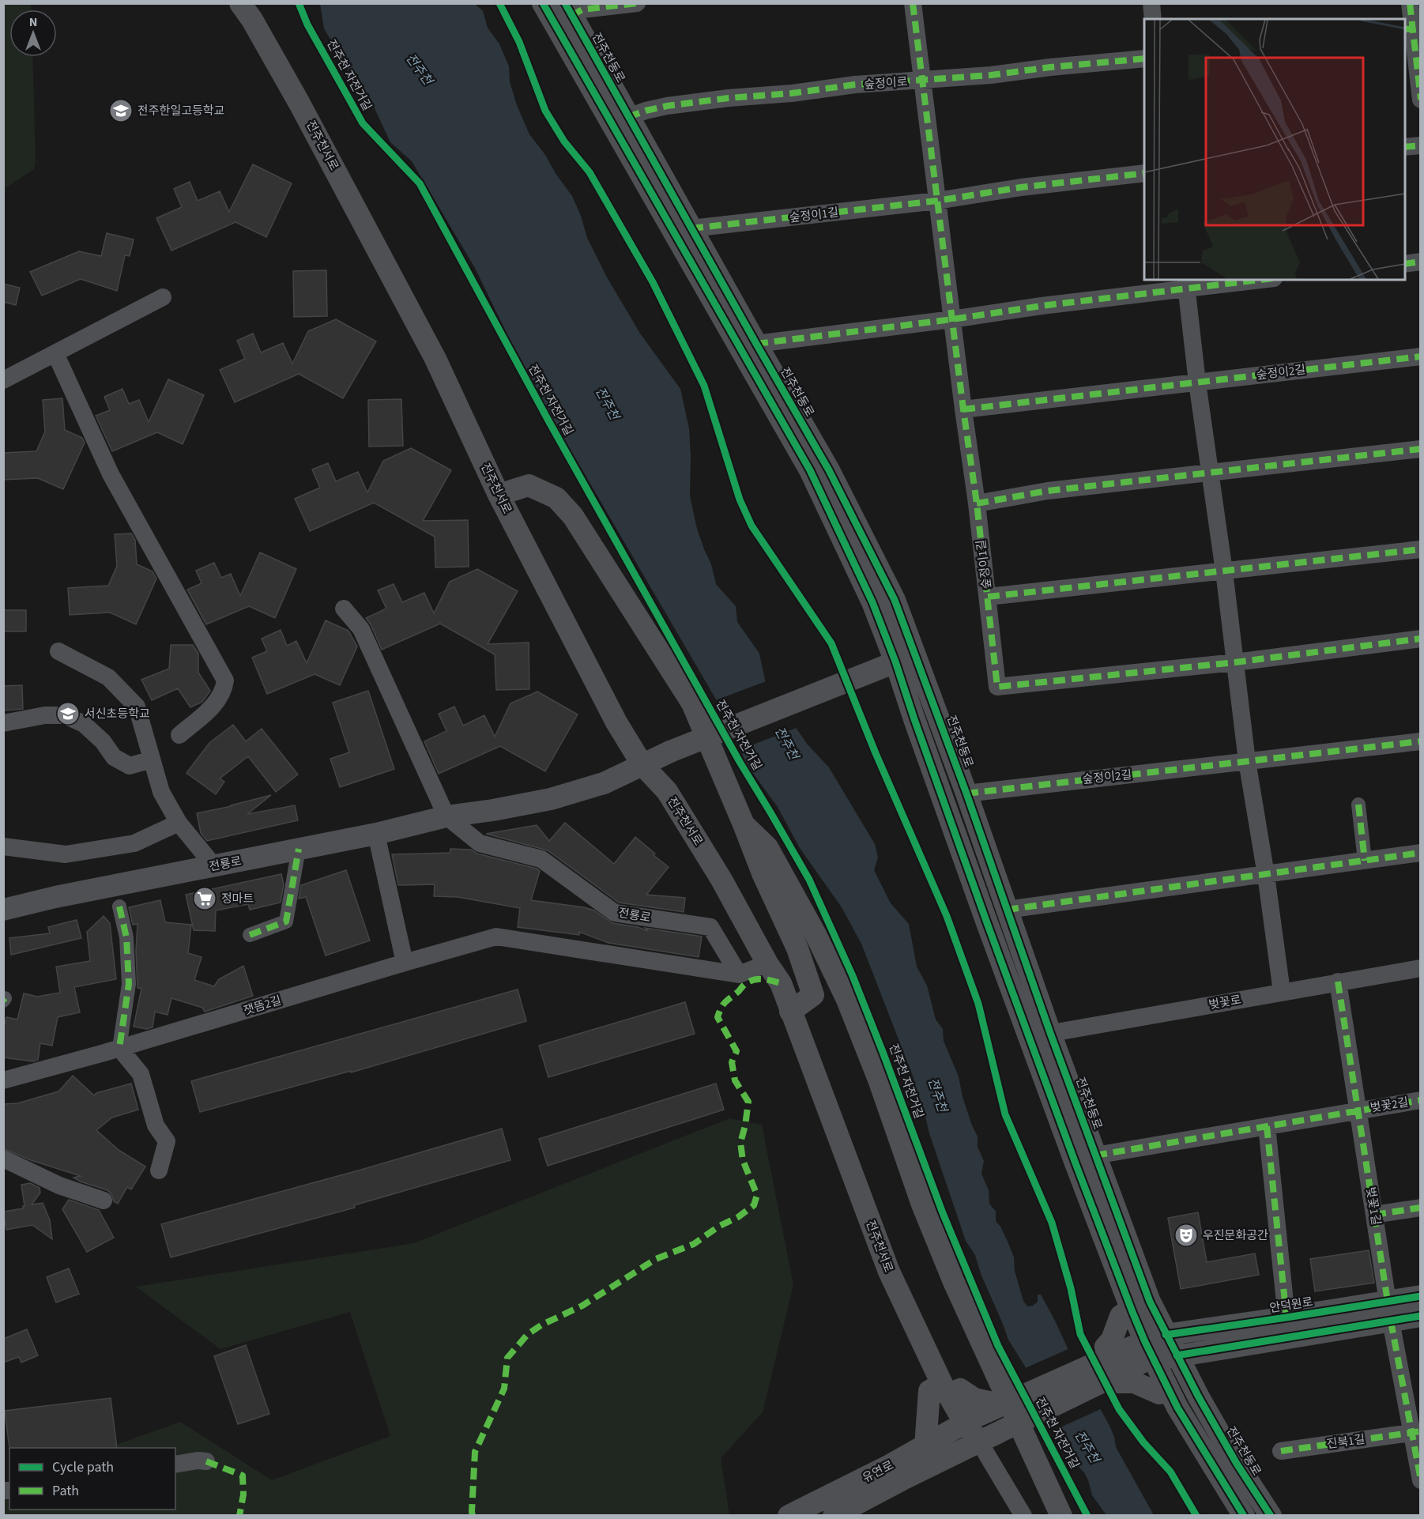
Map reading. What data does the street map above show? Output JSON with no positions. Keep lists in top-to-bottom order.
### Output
{
  "streets": {
    "street": [
      "전주천동로",
      "숲정이로",
      "전주천서로",
      "숲정이1길",
      "숲정이2길",
      "전룡로",
      "벚꽃로",
      "잿뜸2길",
      "벚꽃2길",
      "벚꽃1길",
      "안덕원로",
      "진북1길",
      "유연로"
    ],
    "cycle path": ["전주천 자전거길"]
  },
  "crossings": [
    ["전주천동로", "숲정이로"],
    ["전주천동로", "숲정이1길"],
    ["전주천동로", "숲정이2길"],
    ["전주천동로", "전룡로"],
    ["전주천동로", "벚꽃로"],
    ["전주천동로", "안덕원로"],
    ["숲정이로", "숲정이1길"],
    ["전주천서로", "전룡로"],
    ["전주천서로", "유연로"],
    ["숲정이1길", "숲정이2길"],
    ["벚꽃로", "벚꽃1길"],
    ["벚꽃2길", "벚꽃1길"],
    ["벚꽃1길", "안덕원로"],
    ["안덕원로", "유연로"]
  ],
  "water": ["전주천"],
  "places": {
    "school or university": ["전주한일고등학교", "서신초등학교"],
    "supermarket": ["정마트"],
    "theatre": ["우진문화공간"]
  },
  "legend": ["Cycle path", "Path"],
  "north": "top"
}
